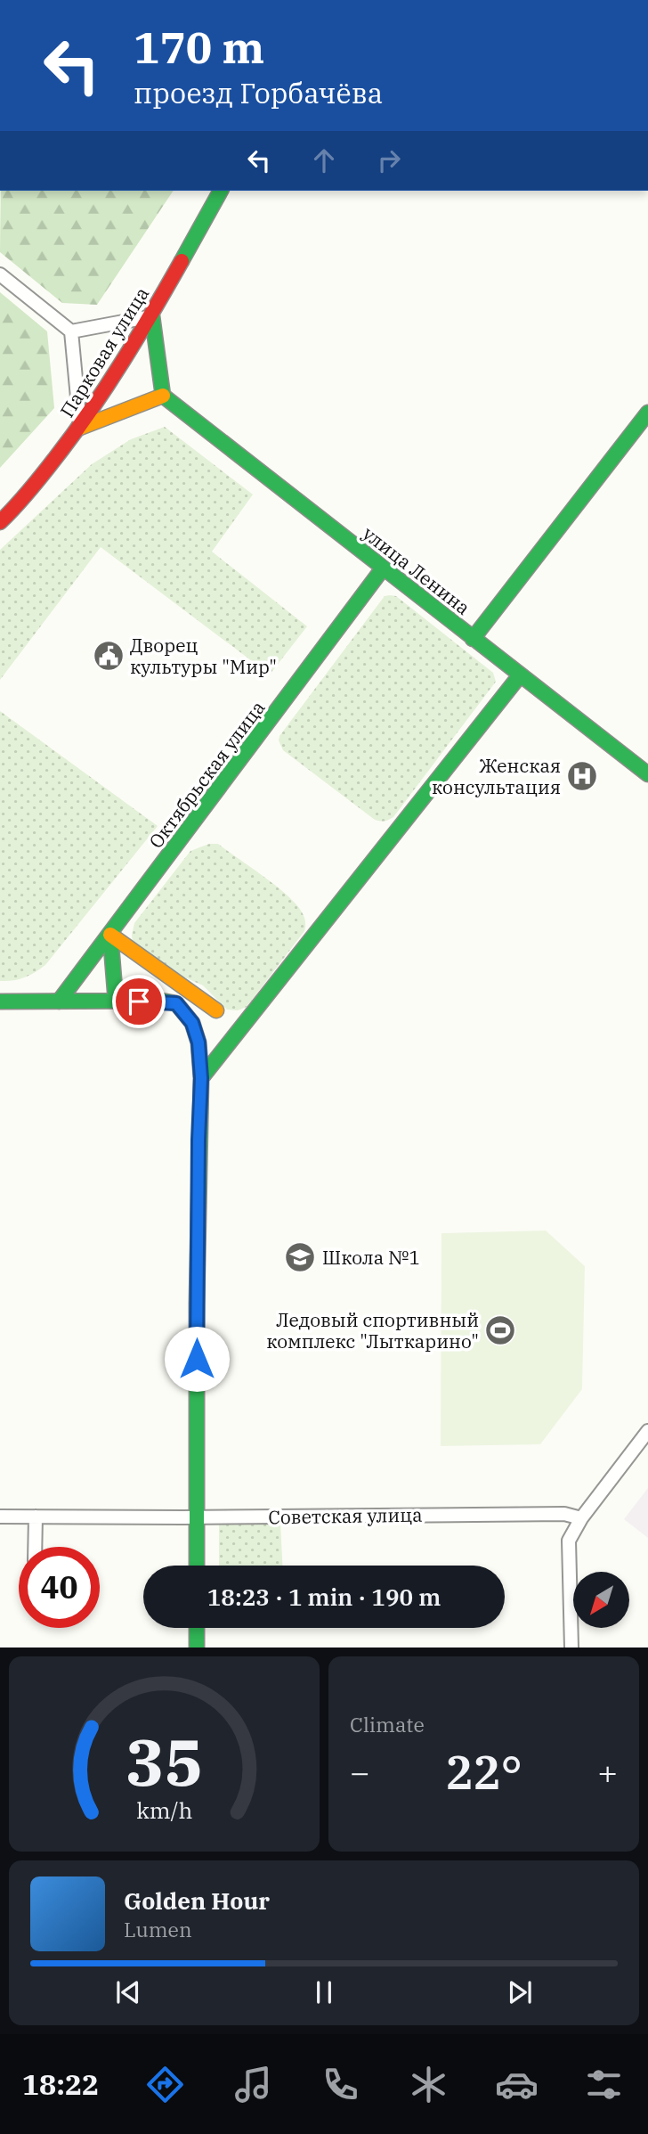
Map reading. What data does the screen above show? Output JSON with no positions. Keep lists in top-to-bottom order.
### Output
{
  "streets": {
    "street": [
      "Парковая улица",
      "улица Ленина",
      "Октябрьская улица",
      "Советская улица"
    ]
  },
  "crossings": [
    ["улица Ленина", "Октябрьская улица"]
  ],
  "places": {
    "public building": ["Дворец культуры \"Мир\""],
    "hospital": ["Женская консультация"],
    "school or university": ["Школа №1"],
    "sports": ["Ледовый спортивный комплекс \"Лыткарино\""]
  },
  "north": "bottom left",
  "page": {
    "turn": ["170 m", "проезд Горбачёва"],
    "limit": "40",
    "trip": "18:23 · 1 min · 190 m",
    "tile": "Climate",
    "heat": ["−", "22°", "+"],
    "song": ["Golden Hour", "Lumen"],
    "tabs": "18:22",
    "gauge": ["35", "km/h"]
  }
}
